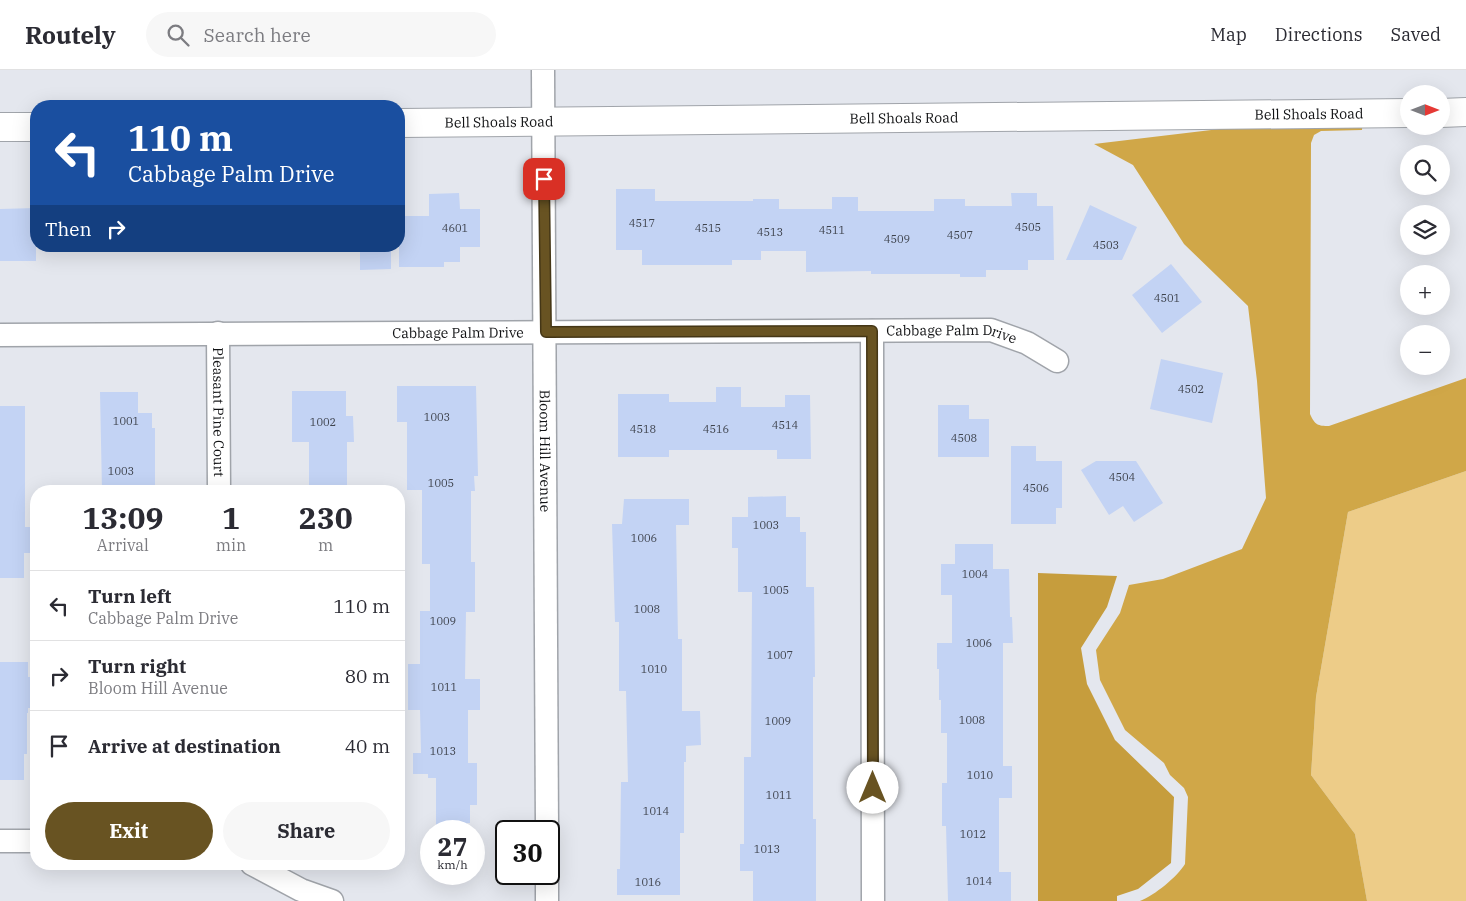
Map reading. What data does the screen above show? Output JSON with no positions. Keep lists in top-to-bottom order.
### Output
{
  "streets": {
    "main road": ["Bell Shoals Road"],
    "street": ["Cabbage Palm Drive", "Pleasant Pine Court", "Bloom Hill Avenue"]
  },
  "crossings": [
    ["Bell Shoals Road", "Bloom Hill Avenue"],
    ["Cabbage Palm Drive", "Pleasant Pine Court"],
    ["Cabbage Palm Drive", "Bloom Hill Avenue"]
  ],
  "house_numbers": [
    "4517",
    "4505",
    "4601",
    "4515",
    "4511",
    "4513",
    "4507",
    "4509",
    "4503",
    "4501",
    "4502",
    "1003",
    "1001",
    "1002",
    "4514",
    "4518",
    "4516",
    "4508",
    "1003",
    "4504",
    "1005",
    "4506",
    "1003",
    "1006",
    "1004",
    "1005",
    "1008",
    "1009",
    "1006",
    "1007",
    "1010",
    "1011",
    "1008",
    "1009",
    "1013",
    "1010",
    "1011",
    "1014",
    "1012",
    "1013",
    "1014",
    "1016"
  ],
  "north": "right",
  "page": {
    "header": "Routely",
    "search": "Search here",
    "nav": ["Map", "Directions", "Saved"],
    "map_buttons": ["+", "−"],
    "turn": ["110 m", "Cabbage Palm Drive"],
    "then": "Then",
    "eta": [
      "13:09",
      "Arrival",
      "1",
      "min",
      "230",
      "m"
    ],
    "list": [
      {
        "name": "Turn left",
        "note": "Cabbage Palm Drive",
        "value": "110 m"
      },
      {
        "name": "Turn right",
        "note": "Bloom Hill Avenue",
        "value": "80 m"
      },
      {
        "name": "Arrive at destination",
        "value": "40 m"
      }
    ],
    "buttons": ["Exit", "Share"],
    "speed": "27 km/h",
    "limit": "30"
  }
}
